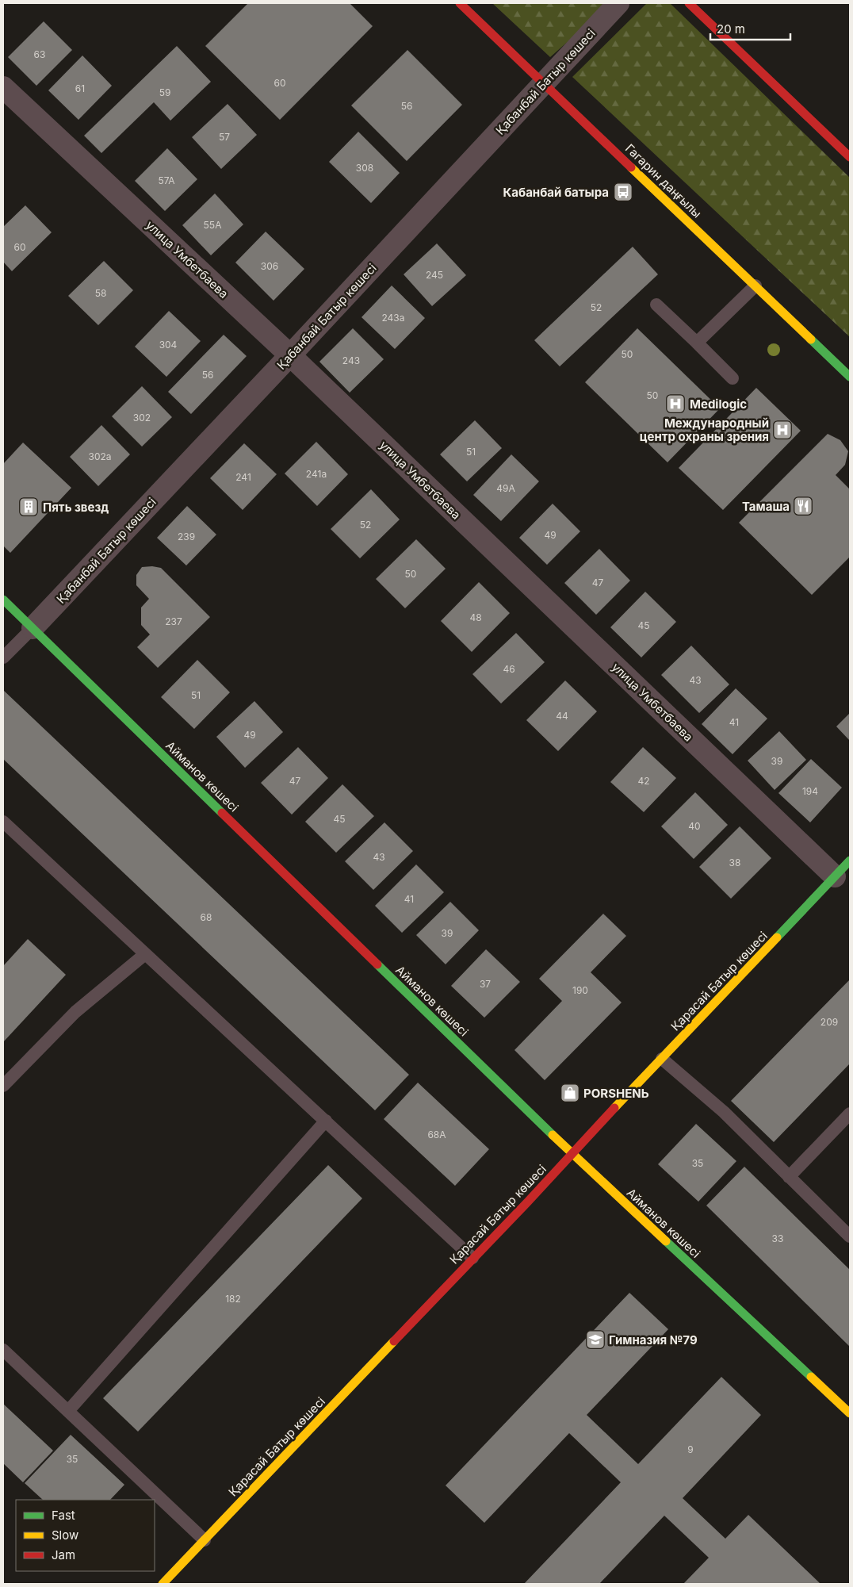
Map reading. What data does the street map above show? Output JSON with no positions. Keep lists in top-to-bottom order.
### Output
{
  "streets": {
    "street": [
      "Қабанбай Батыр көшесі",
      "Гагарин даңғылы",
      "улица Умбетбаева",
      "Айманов көшесі",
      "Қарасай Батыр көшесі"
    ]
  },
  "crossings": [
    ["Қабанбай Батыр көшесі", "Гагарин даңғылы"],
    ["Қабанбай Батыр көшесі", "улица Умбетбаева"],
    ["Қабанбай Батыр көшесі", "Айманов көшесі"],
    ["улица Умбетбаева", "Қарасай Батыр көшесі"],
    ["Айманов көшесі", "Қарасай Батыр көшесі"]
  ],
  "places": {
    "bus stop": ["Кабанбай батыра"],
    "hospital": ["Medilogic", "Международный центр охраны зрения"],
    "restaurant": ["Тамаша"],
    "building": ["Пять звезд"],
    "shop": ["PORSHENЬ"],
    "school or university": ["Гимназия №79"]
  },
  "house_numbers": [
    "63",
    "60",
    "61",
    "59",
    "56",
    "57",
    "308",
    "57А",
    "55А",
    "60",
    "306",
    "245",
    "58",
    "52",
    "243а",
    "304",
    "50",
    "243",
    "56",
    "50",
    "302",
    "51",
    "302а",
    "241а",
    "241",
    "49А",
    "52",
    "49",
    "239",
    "50",
    "47",
    "48",
    "237",
    "45",
    "46",
    "43",
    "51",
    "44",
    "41",
    "49",
    "39",
    "47",
    "42",
    "194",
    "45",
    "40",
    "43",
    "38",
    "41",
    "68",
    "39",
    "37",
    "190",
    "209",
    "68А",
    "35",
    "33",
    "182",
    "9",
    "35"
  ],
  "legend": ["Fast", "Slow", "Jam"],
  "scale_bar": "20 m"
}
